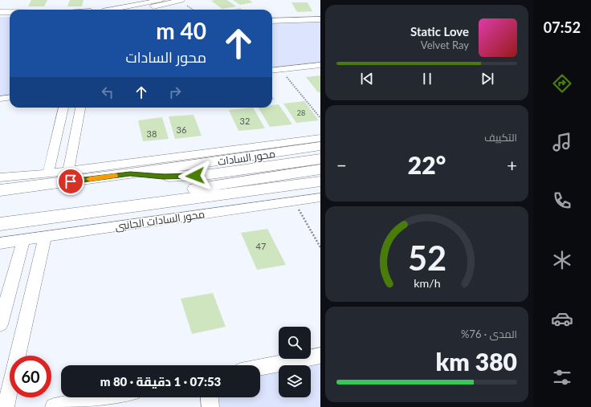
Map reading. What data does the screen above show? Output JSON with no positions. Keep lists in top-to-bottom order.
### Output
{
  "streets": {
    "main road": ["محور السادات"],
    "street": ["محور السادات الجانبى"]
  },
  "house_numbers": [
    "28",
    "32",
    "36",
    "38",
    "47"
  ],
  "page": {
    "tabs": "07:52",
    "turn": ["40 m", "محور السادات"],
    "song": ["Static Love", "Velvet Ray"],
    "tile": [
      "التكييف",
      ["المدى · 76%", "380 km"]
    ],
    "heat": ["−", "22°", "+"],
    "limit": "60",
    "trip": "07:53 · 1 دقيقة · 80 m",
    "gauge": ["52", "km/h"]
  }
}
